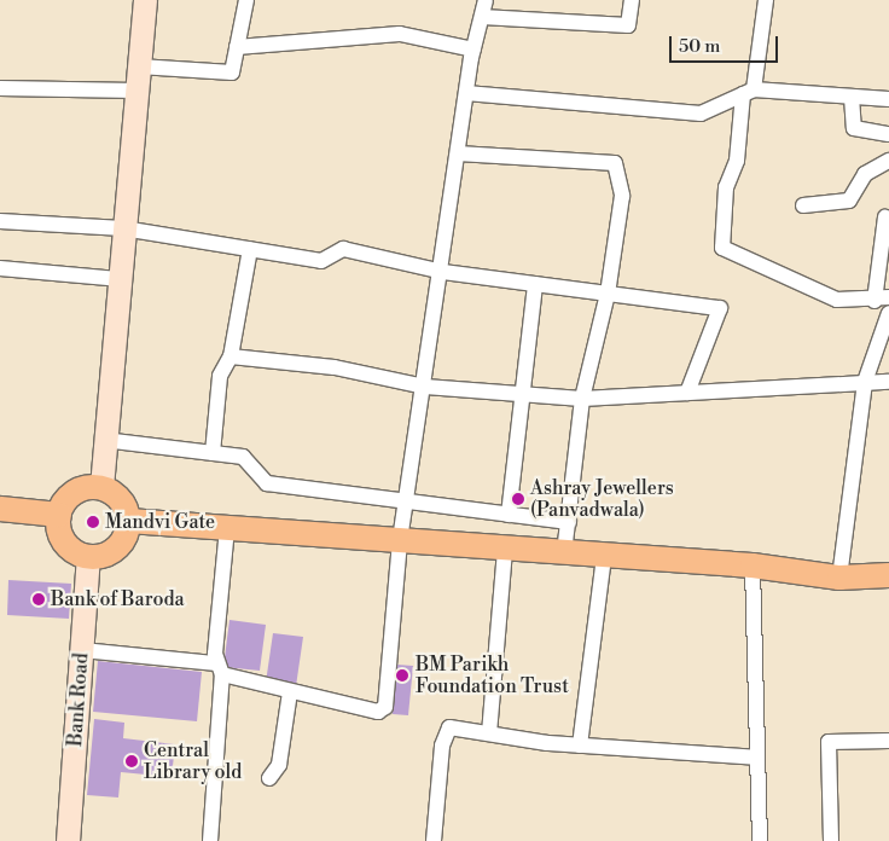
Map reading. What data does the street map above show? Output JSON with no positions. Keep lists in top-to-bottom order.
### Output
{
  "streets": {
    "main road": ["Bank Road"]
  },
  "places": [
    "Ashray Jewellers (Panvadwala)",
    "Mandvi Gate",
    "Bank of Baroda",
    "BM Parikh Foundation Trust",
    "Central Library old"
  ],
  "scale_bar": "50 m"
}
